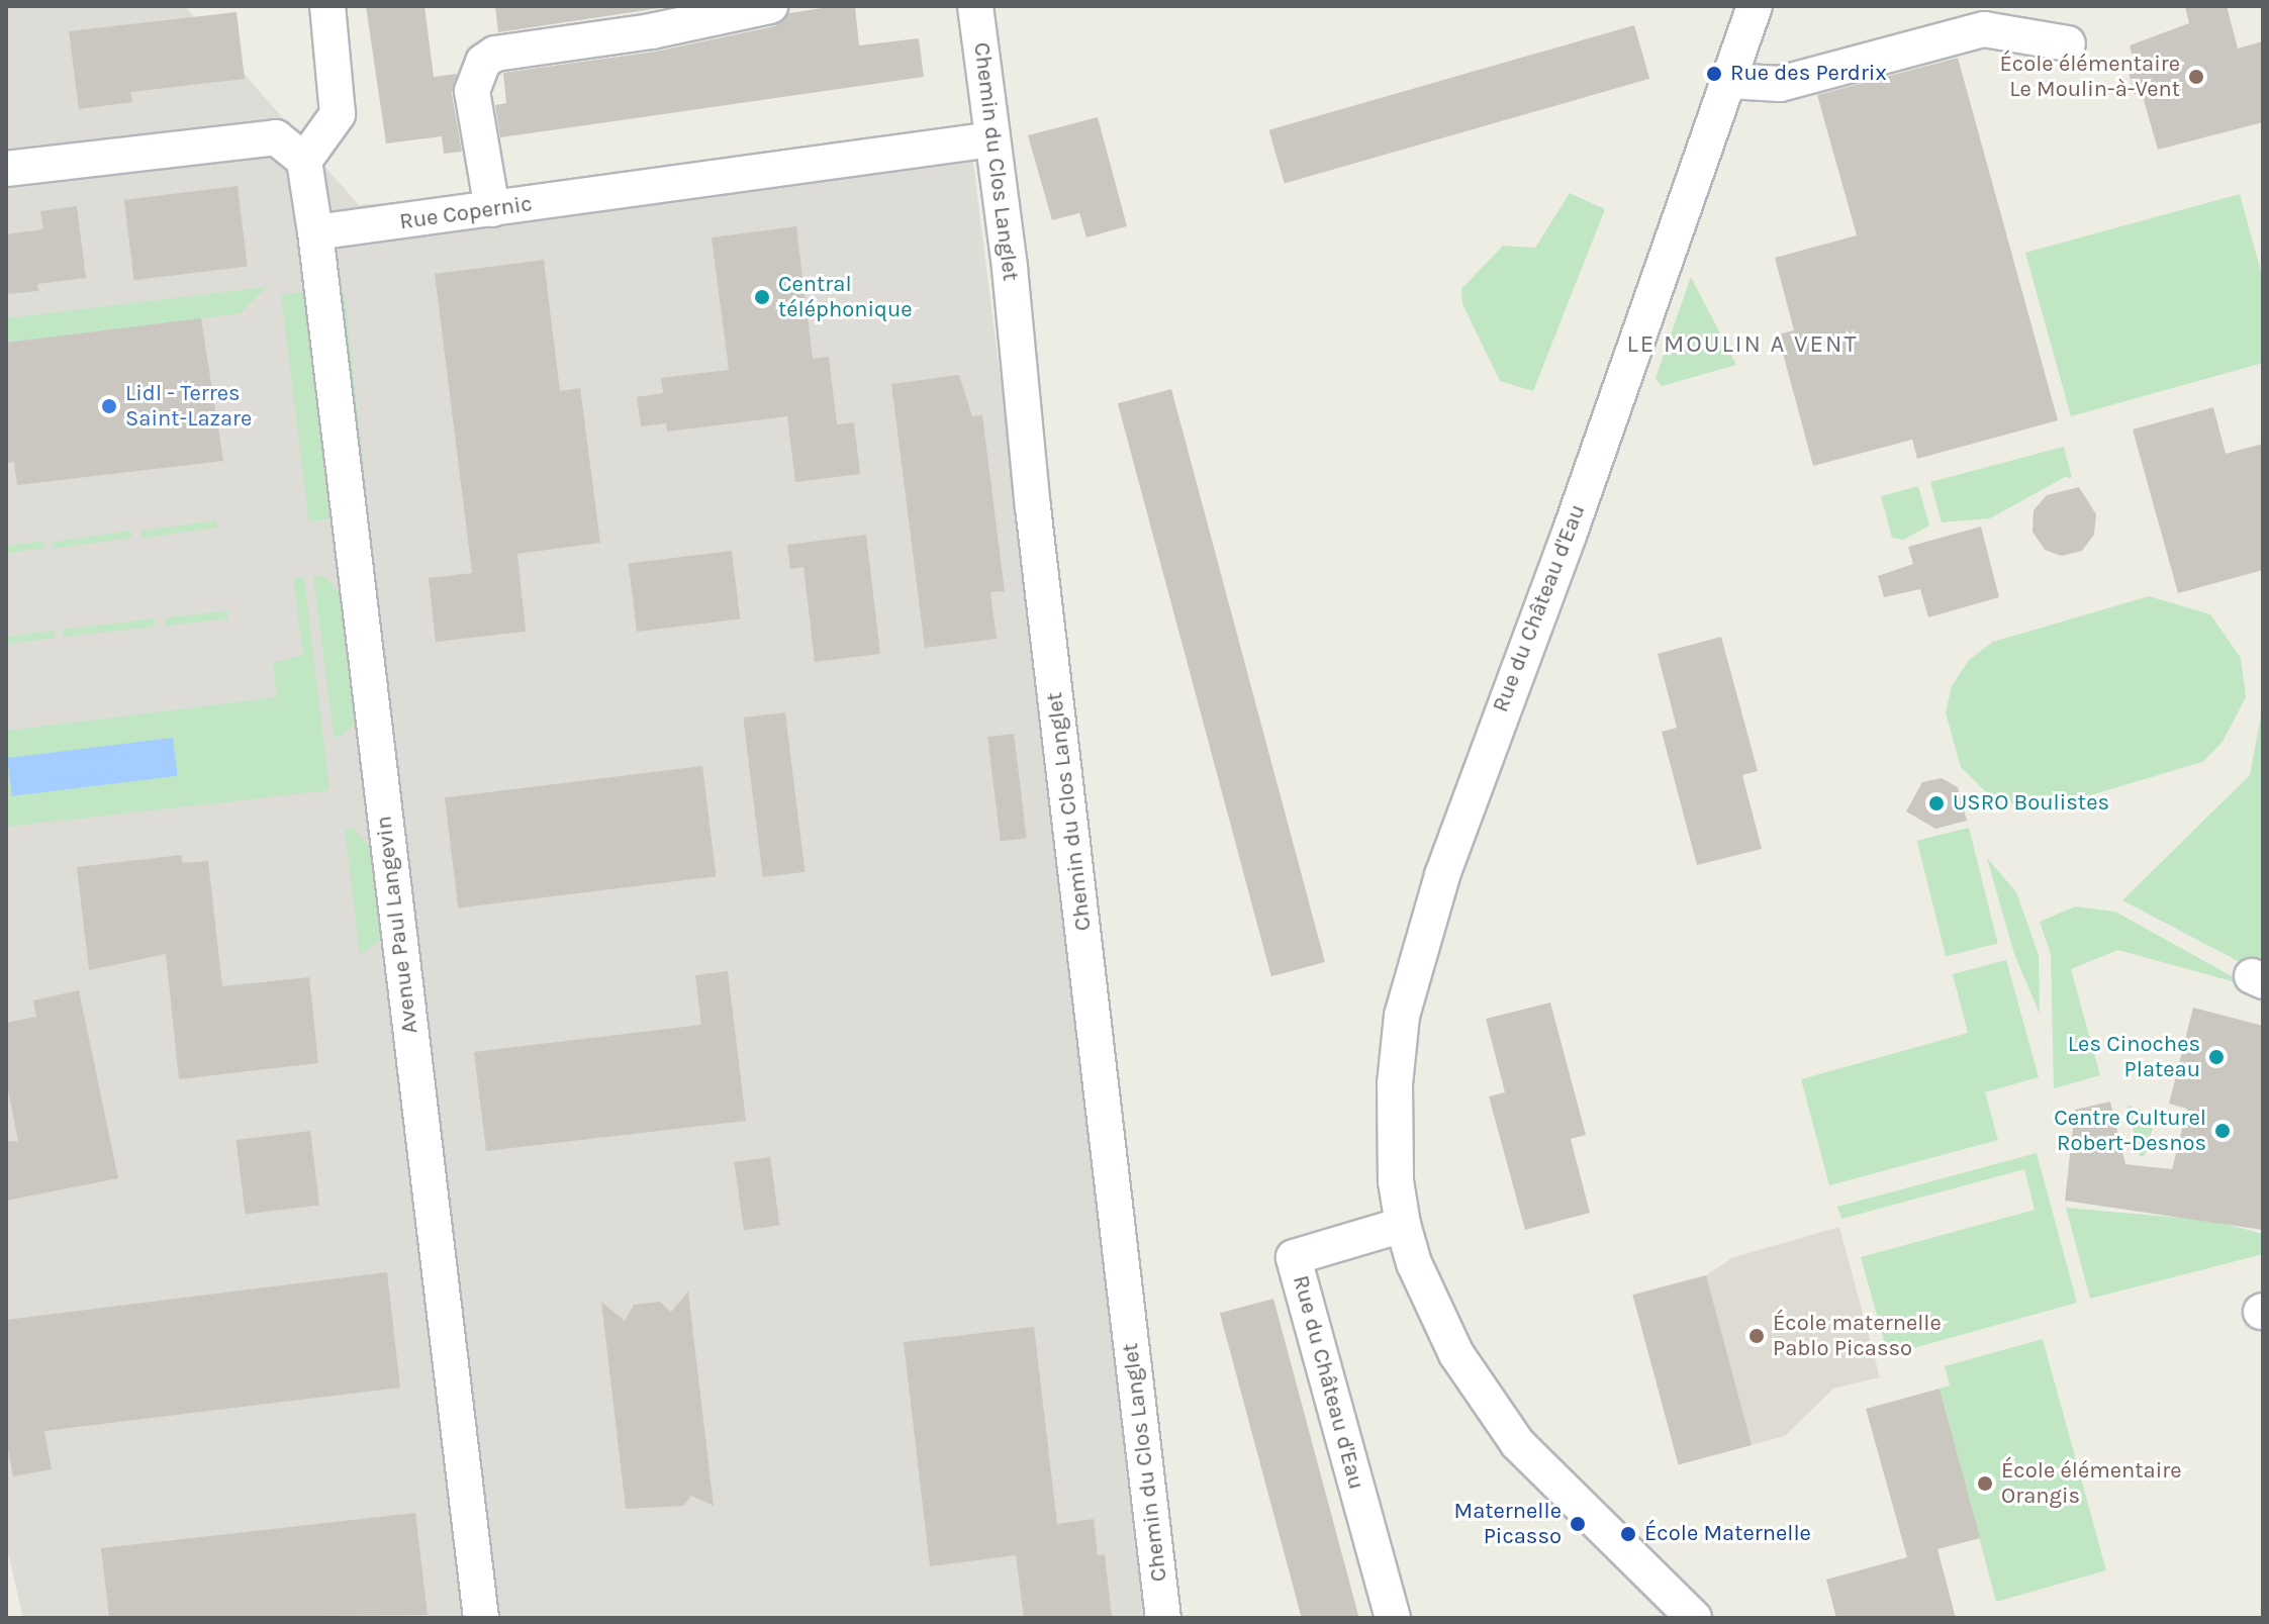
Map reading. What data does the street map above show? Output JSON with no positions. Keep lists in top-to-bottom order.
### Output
{
  "streets": {
    "street": [
      "Chemin du Clos Langlet",
      "Rue Copernic",
      "Rue du Château d'Eau",
      "Avenue Paul Langevin"
    ]
  },
  "crossings": [
    ["Chemin du Clos Langlet", "Rue Copernic"],
    ["Rue Copernic", "Avenue Paul Langevin"]
  ],
  "districts": ["LE MOULIN A VENT"],
  "places": [
    "Rue des Perdrix",
    "École élémentaire Le Moulin-à-Vent",
    "Central téléphonique",
    "Lidl - Terres Saint-Lazare",
    "USRO Boulistes",
    "Les Cinoches Plateau",
    "Centre Culturel Robert-Desnos",
    "École maternelle Pablo Picasso",
    "École élémentaire Orangis",
    "Maternelle Picasso",
    "École Maternelle"
  ]
}
